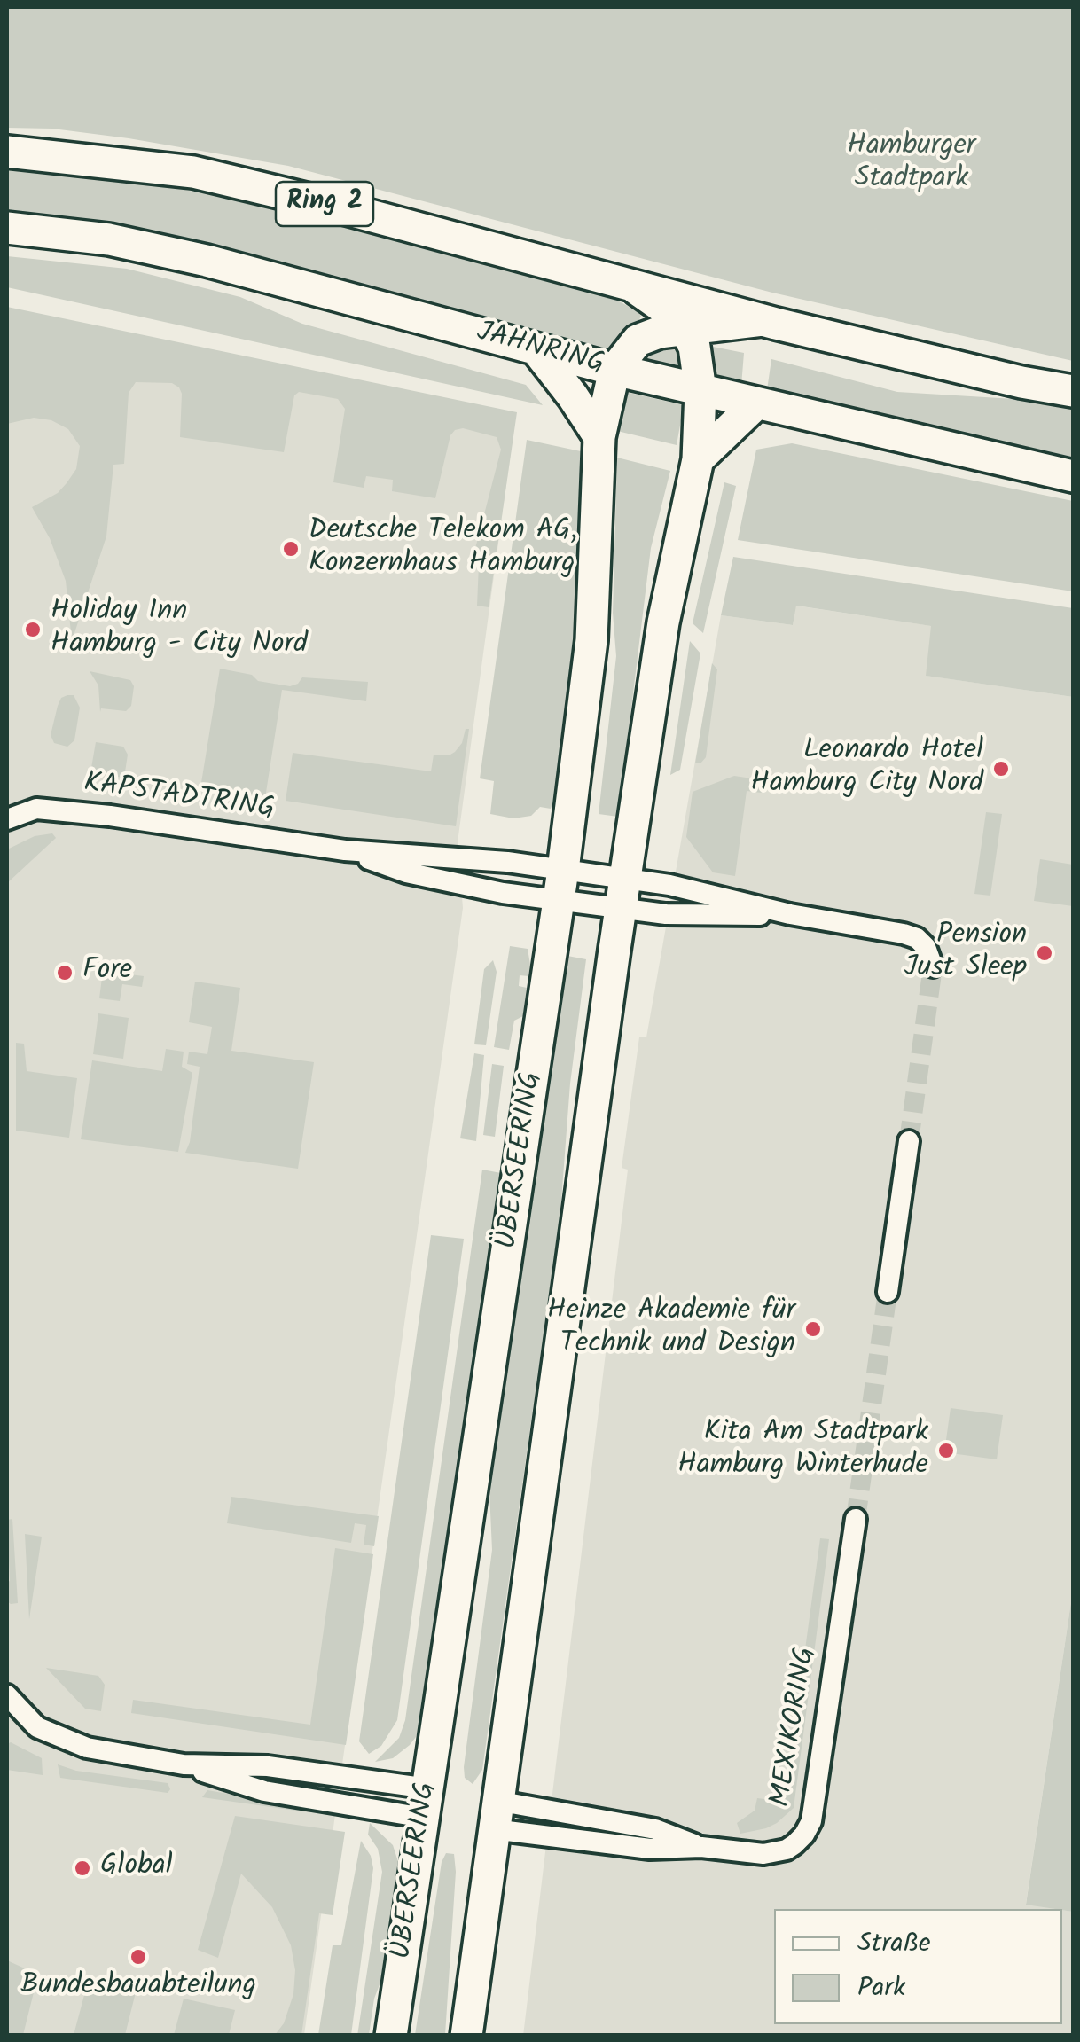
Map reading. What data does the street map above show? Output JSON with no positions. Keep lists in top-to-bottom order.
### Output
{
  "streets": {
    "main road": ["Ring 2", "JAHNRING", "ÜBERSEERING"],
    "street": ["KAPSTADTRING", "MEXIKORING"]
  },
  "crossings": [
    ["JAHNRING", "ÜBERSEERING"],
    ["KAPSTADTRING", "ÜBERSEERING"]
  ],
  "parks": ["Hamburger Stadtpark"],
  "places": [
    "Deutsche Telekom AG, Konzernhaus Hamburg",
    "Holiday Inn Hamburg - City Nord",
    "Leonardo Hotel Hamburg City Nord",
    "Pension Just Sleep",
    "Fore",
    "Heinze Akademie für Technik und Design",
    "Kita Am Stadtpark Hamburg Winterhude",
    "Global",
    "Bundesbauabteilung"
  ],
  "legend": ["Straße", "Park"]
}
